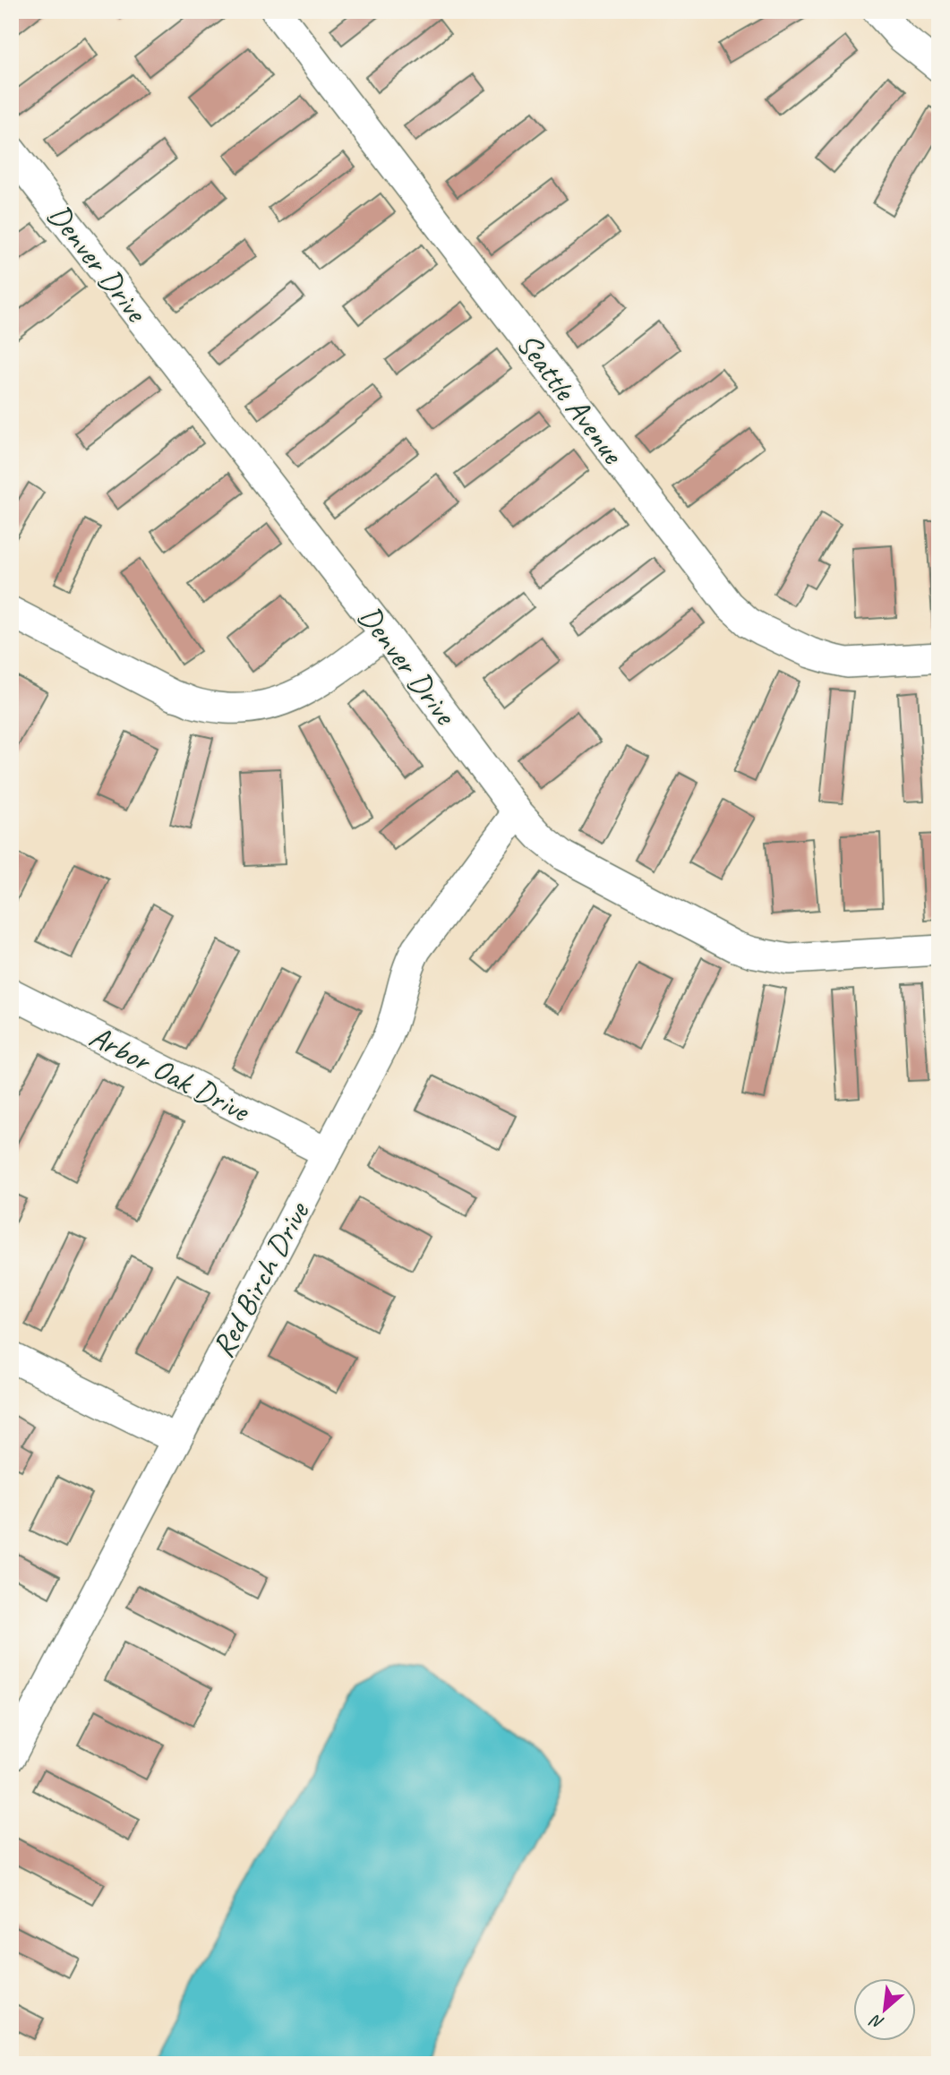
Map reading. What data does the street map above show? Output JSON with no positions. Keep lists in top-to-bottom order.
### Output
{
  "streets": {
    "street": [
      "Denver Drive",
      "Seattle Avenue",
      "Arbor Oak Drive",
      "Red Birch Drive"
    ]
  },
  "crossings": [
    ["Denver Drive", "Red Birch Drive"],
    ["Arbor Oak Drive", "Red Birch Drive"]
  ],
  "north": "bottom left"
}
